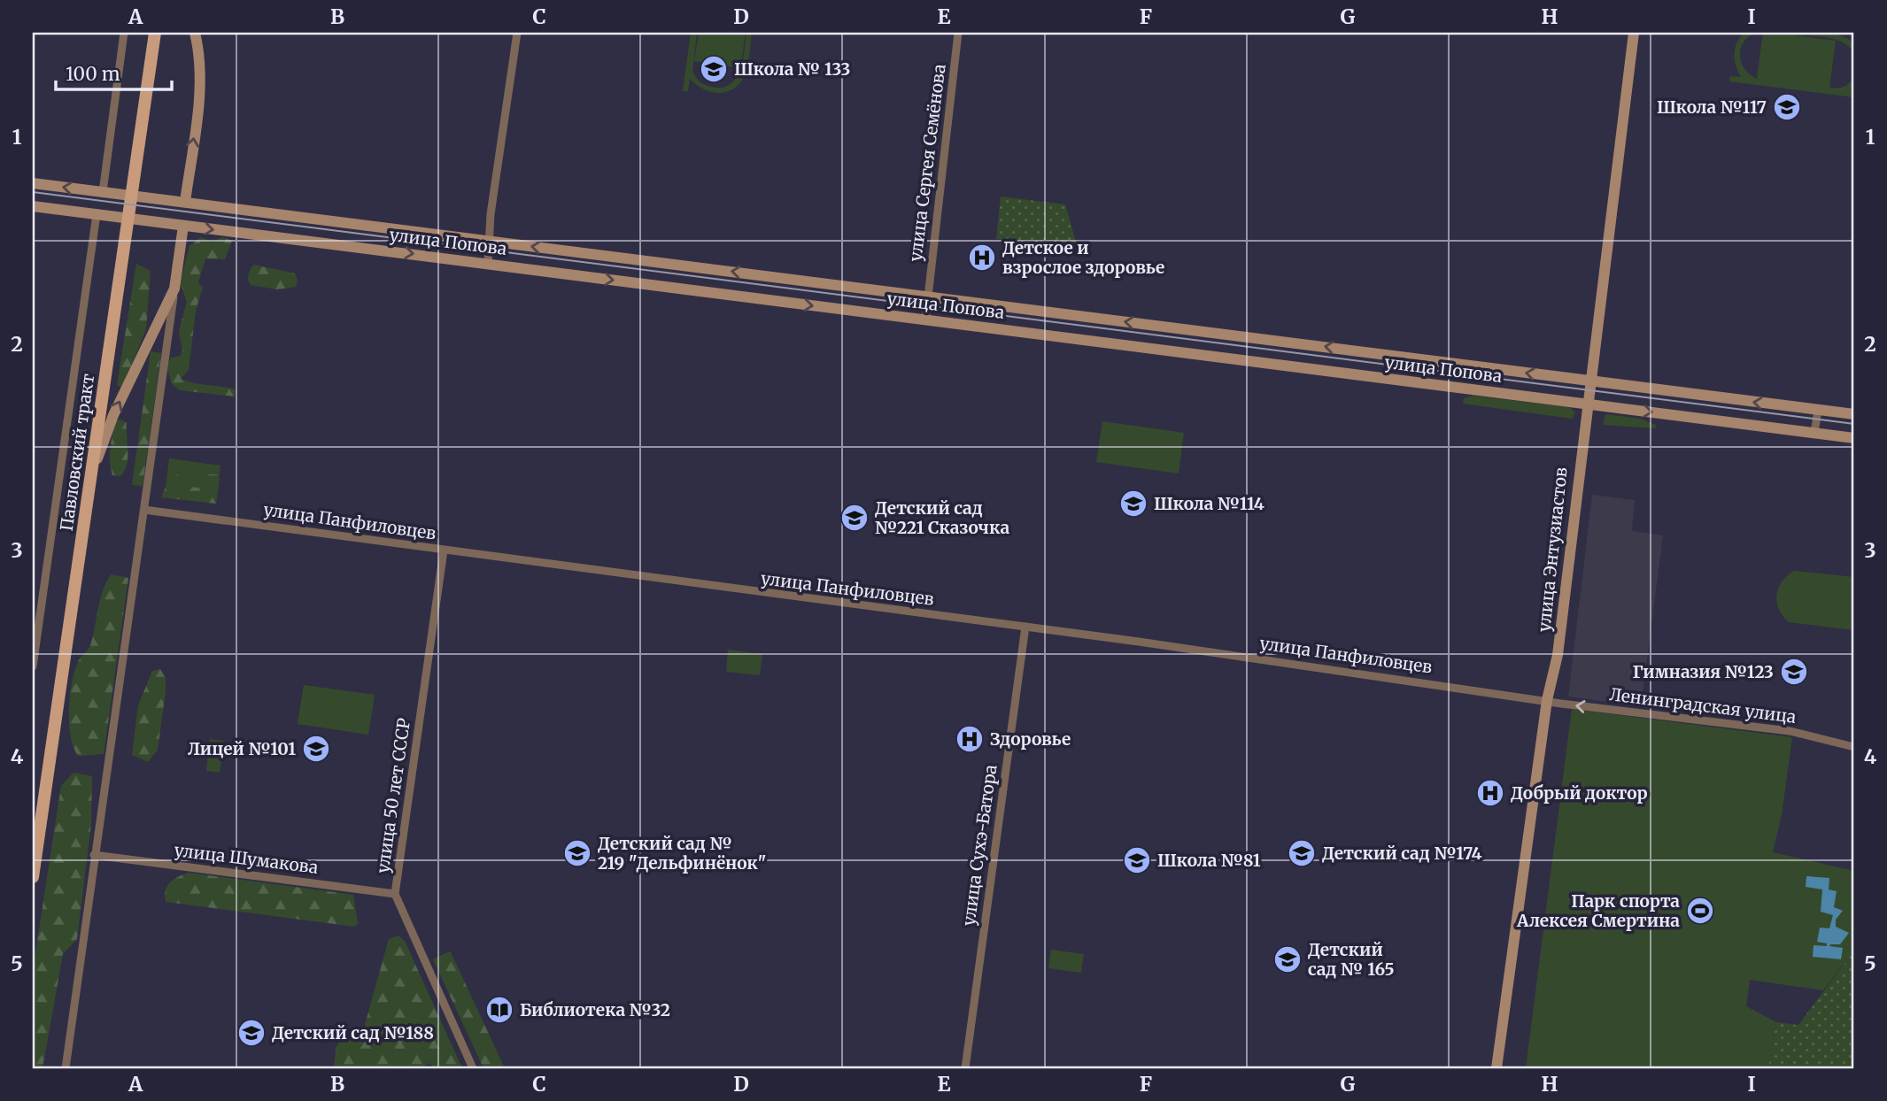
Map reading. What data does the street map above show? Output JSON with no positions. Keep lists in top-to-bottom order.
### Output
{
  "streets": {
    "main road": ["улица Попова", "Павловский тракт", "улица Энтузиастов"],
    "street": [
      "улица Сергея Семёнова",
      "улица Панфиловцев",
      "Ленинградская улица",
      "улица 50 лет СССР",
      "улица Сухэ-Батора",
      "улица Шумакова"
    ]
  },
  "crossings": [
    ["улица Сергея Семёнова", "улица Попова"],
    ["улица Попова", "Павловский тракт"],
    ["улица Попова", "улица Энтузиастов"],
    ["улица Панфиловцев", "улица Энтузиастов"],
    ["улица Панфиловцев", "Ленинградская улица"],
    ["улица Панфиловцев", "улица 50 лет СССР"],
    ["улица Панфиловцев", "улица Сухэ-Батора"],
    ["улица Энтузиастов", "Ленинградская улица"],
    ["улица 50 лет СССР", "улица Шумакова"]
  ],
  "one_way": ["Ленинградская улица"],
  "places": {
    "school or university": [
      "Школа № 133",
      "Школа №117",
      "Школа №114",
      "Детский сад №221 Сказочка",
      "Гимназия №123",
      "Лицей №101",
      "Детский сад № 219 \"Дельфинёнок\"",
      "Детский сад №174",
      "Школа №81",
      "Детский сад № 165",
      "Детский сад №188"
    ],
    "hospital": ["Детское и взрослое здоровье", "Здоровье", "Добрый доктор"],
    "sports": ["Парк спорта Алексея Смертина"],
    "library": ["Библиотека №32"]
  },
  "scale_bar": "100 m",
  "grid": {
    "columns": [
      "A",
      "B",
      "C",
      "D",
      "E",
      "F",
      "G",
      "H",
      "I"
    ],
    "rows": [
      "1",
      "2",
      "3",
      "4",
      "5"
    ]
  }
}
